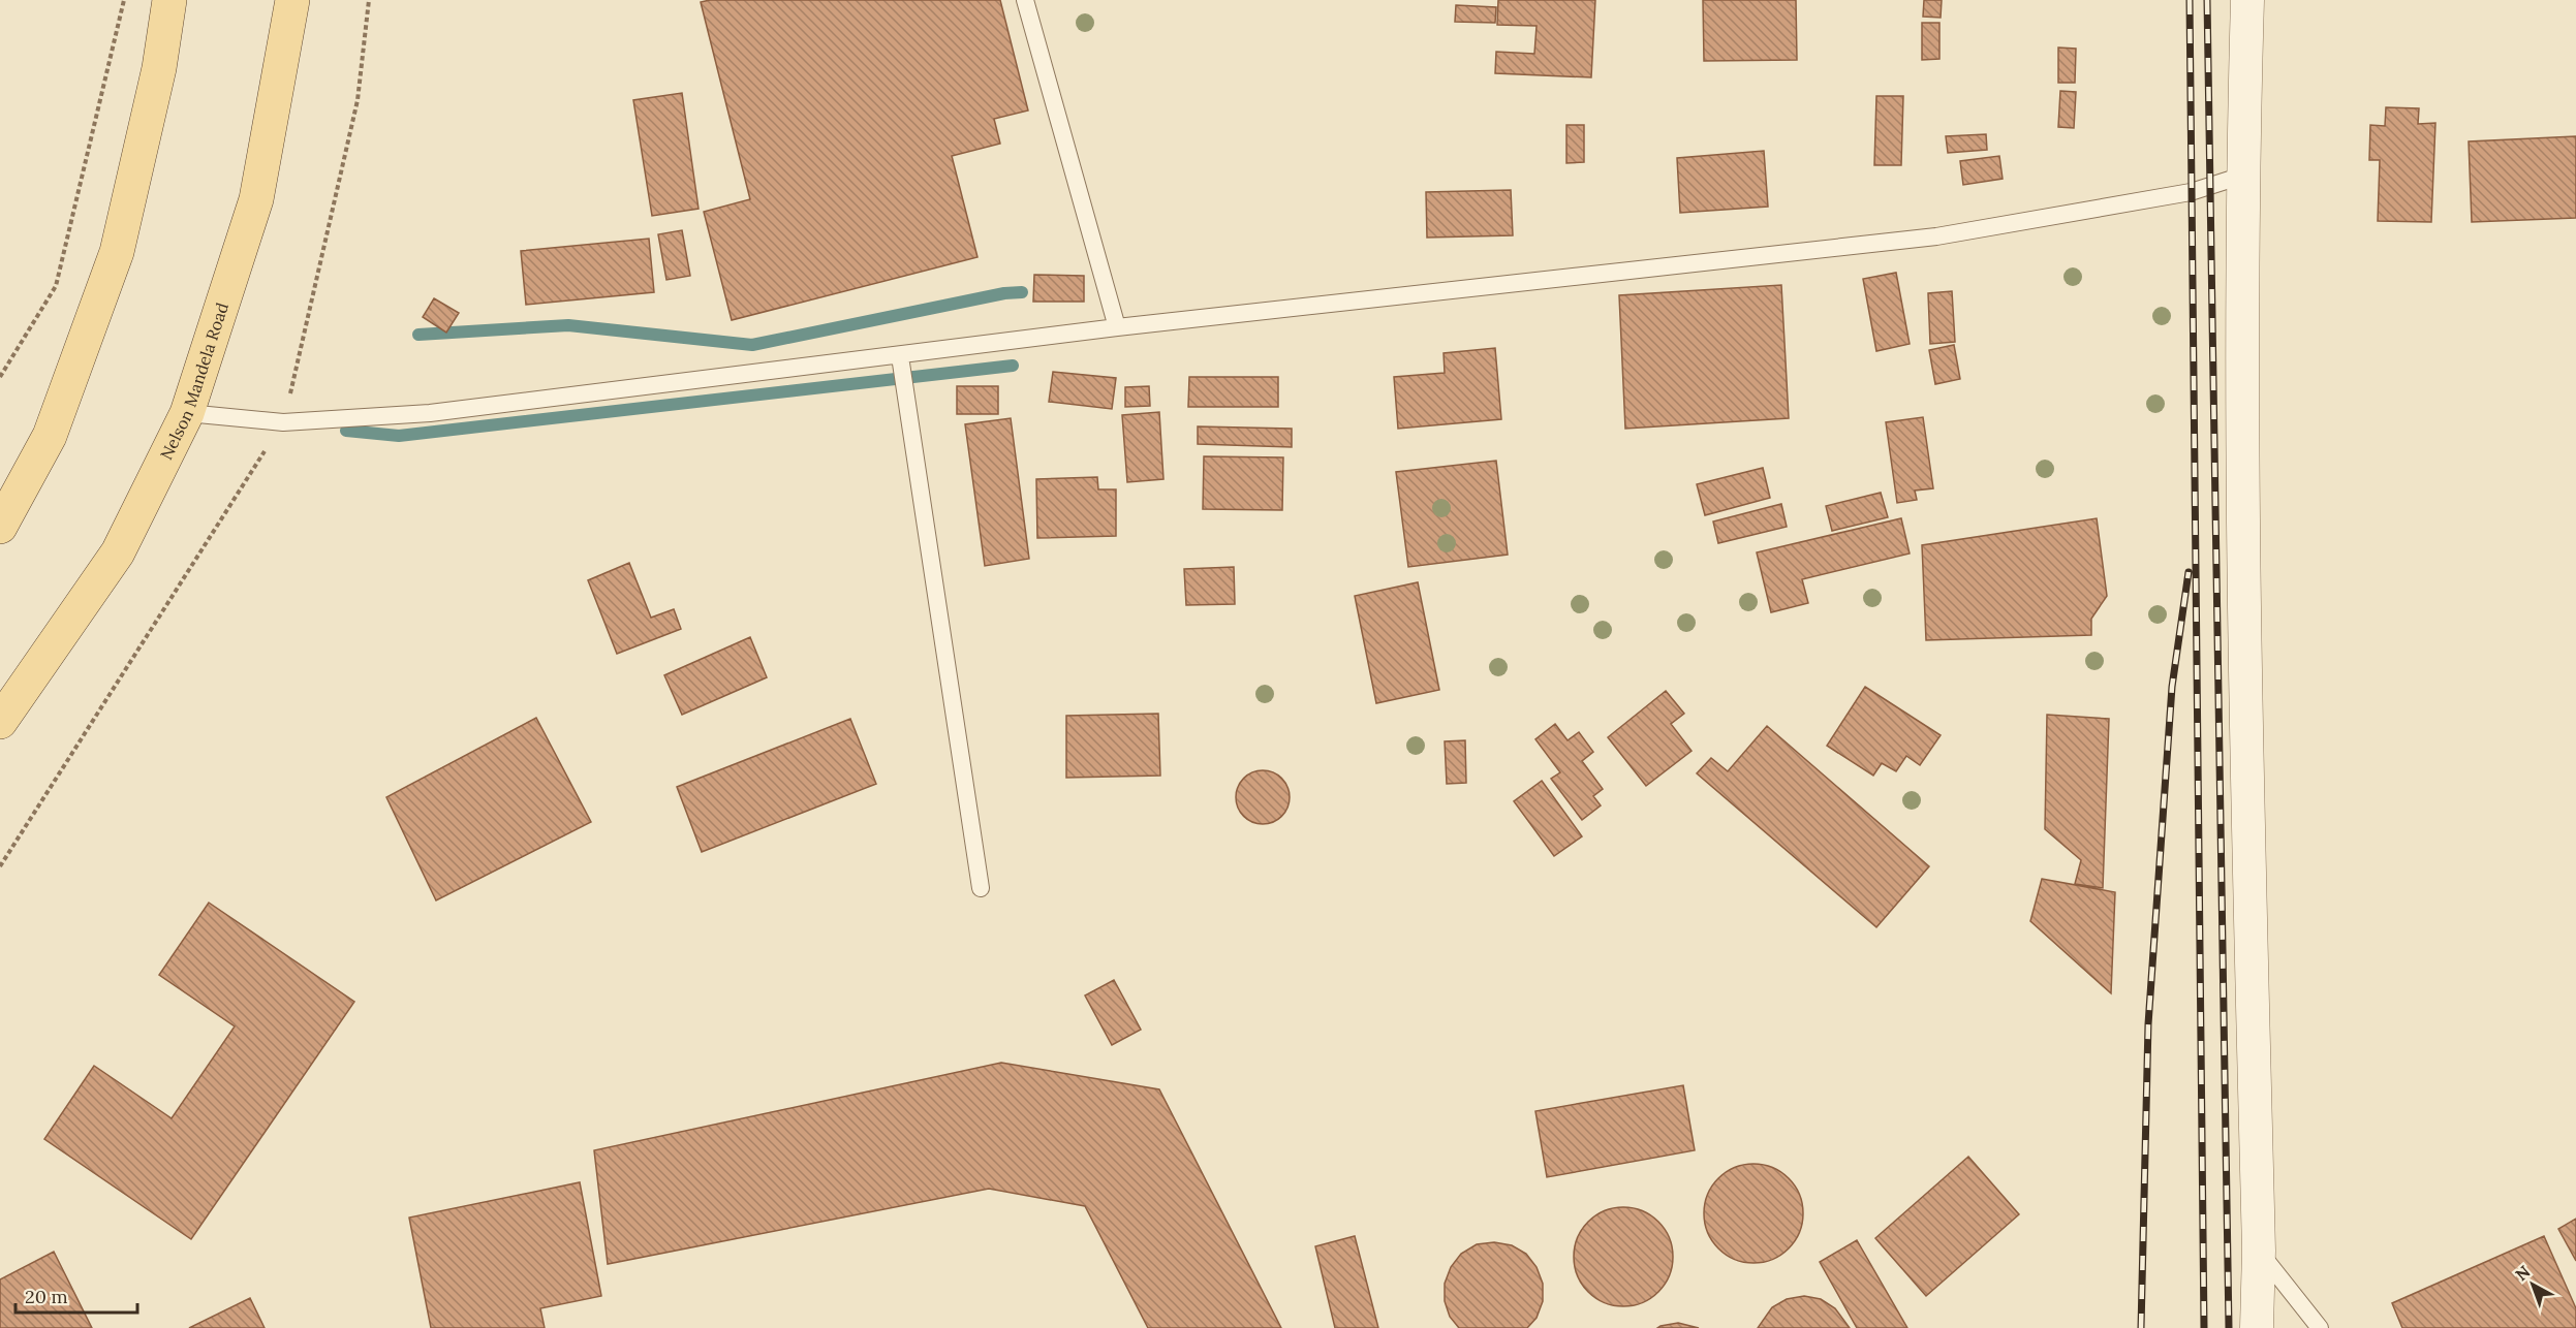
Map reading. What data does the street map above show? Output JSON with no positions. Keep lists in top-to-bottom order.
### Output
{
  "streets": {
    "main road": ["Nelson Mandela Road"]
  },
  "scale_bar": "20 m",
  "north": "top left"
}
